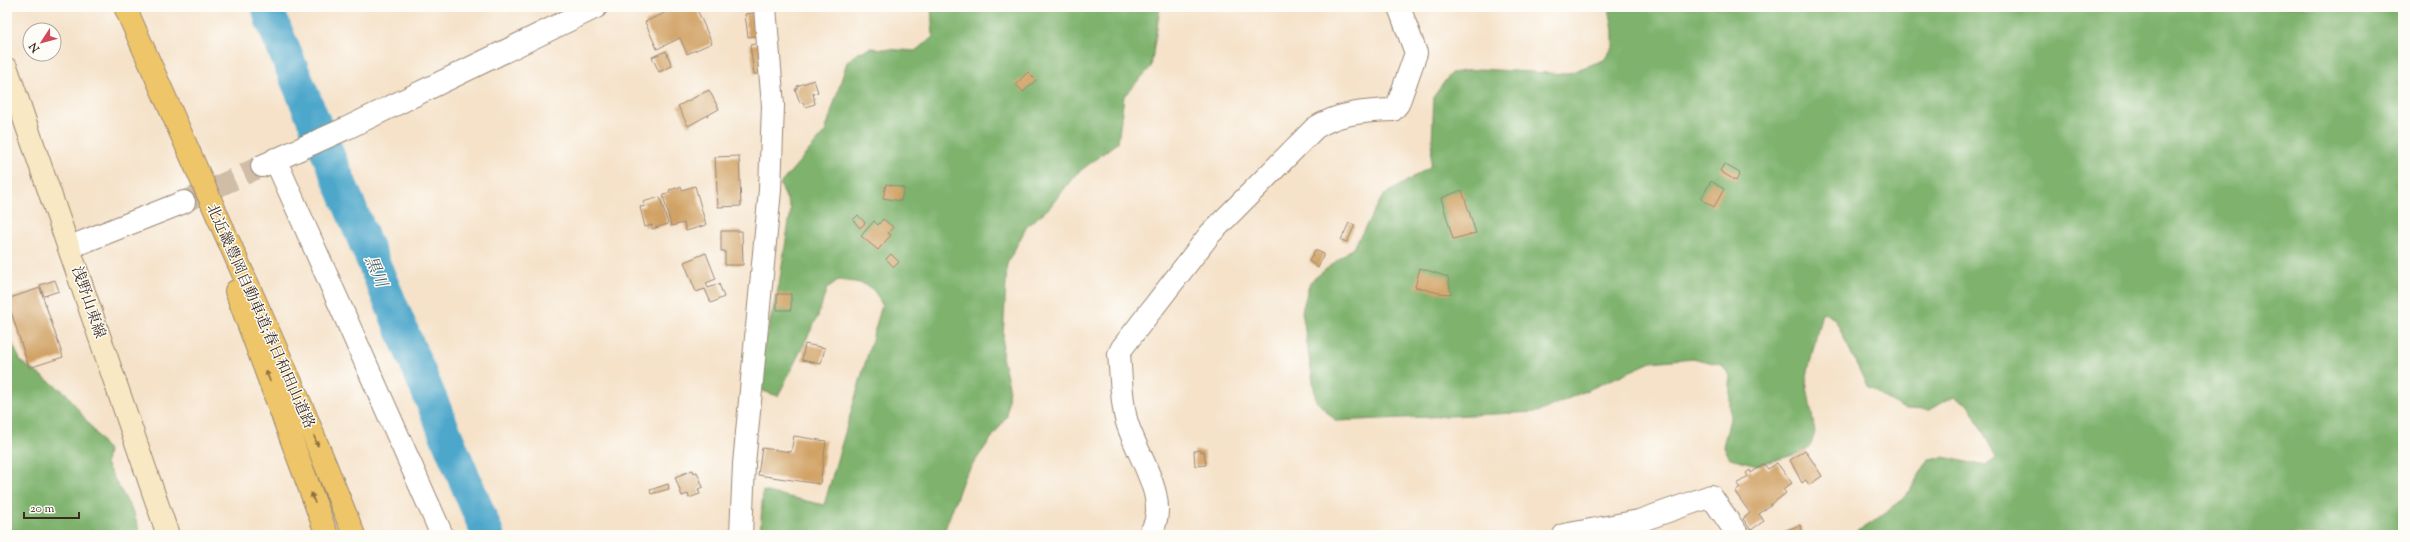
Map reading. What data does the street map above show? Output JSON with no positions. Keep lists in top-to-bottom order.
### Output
{
  "streets": {
    "highway": ["北近畿豊岡自動車道;春日和田山道路"],
    "main road": ["浅野山東線"]
  },
  "water": ["黒川"],
  "scale_bar": "20 m",
  "north": "bottom left"
}
